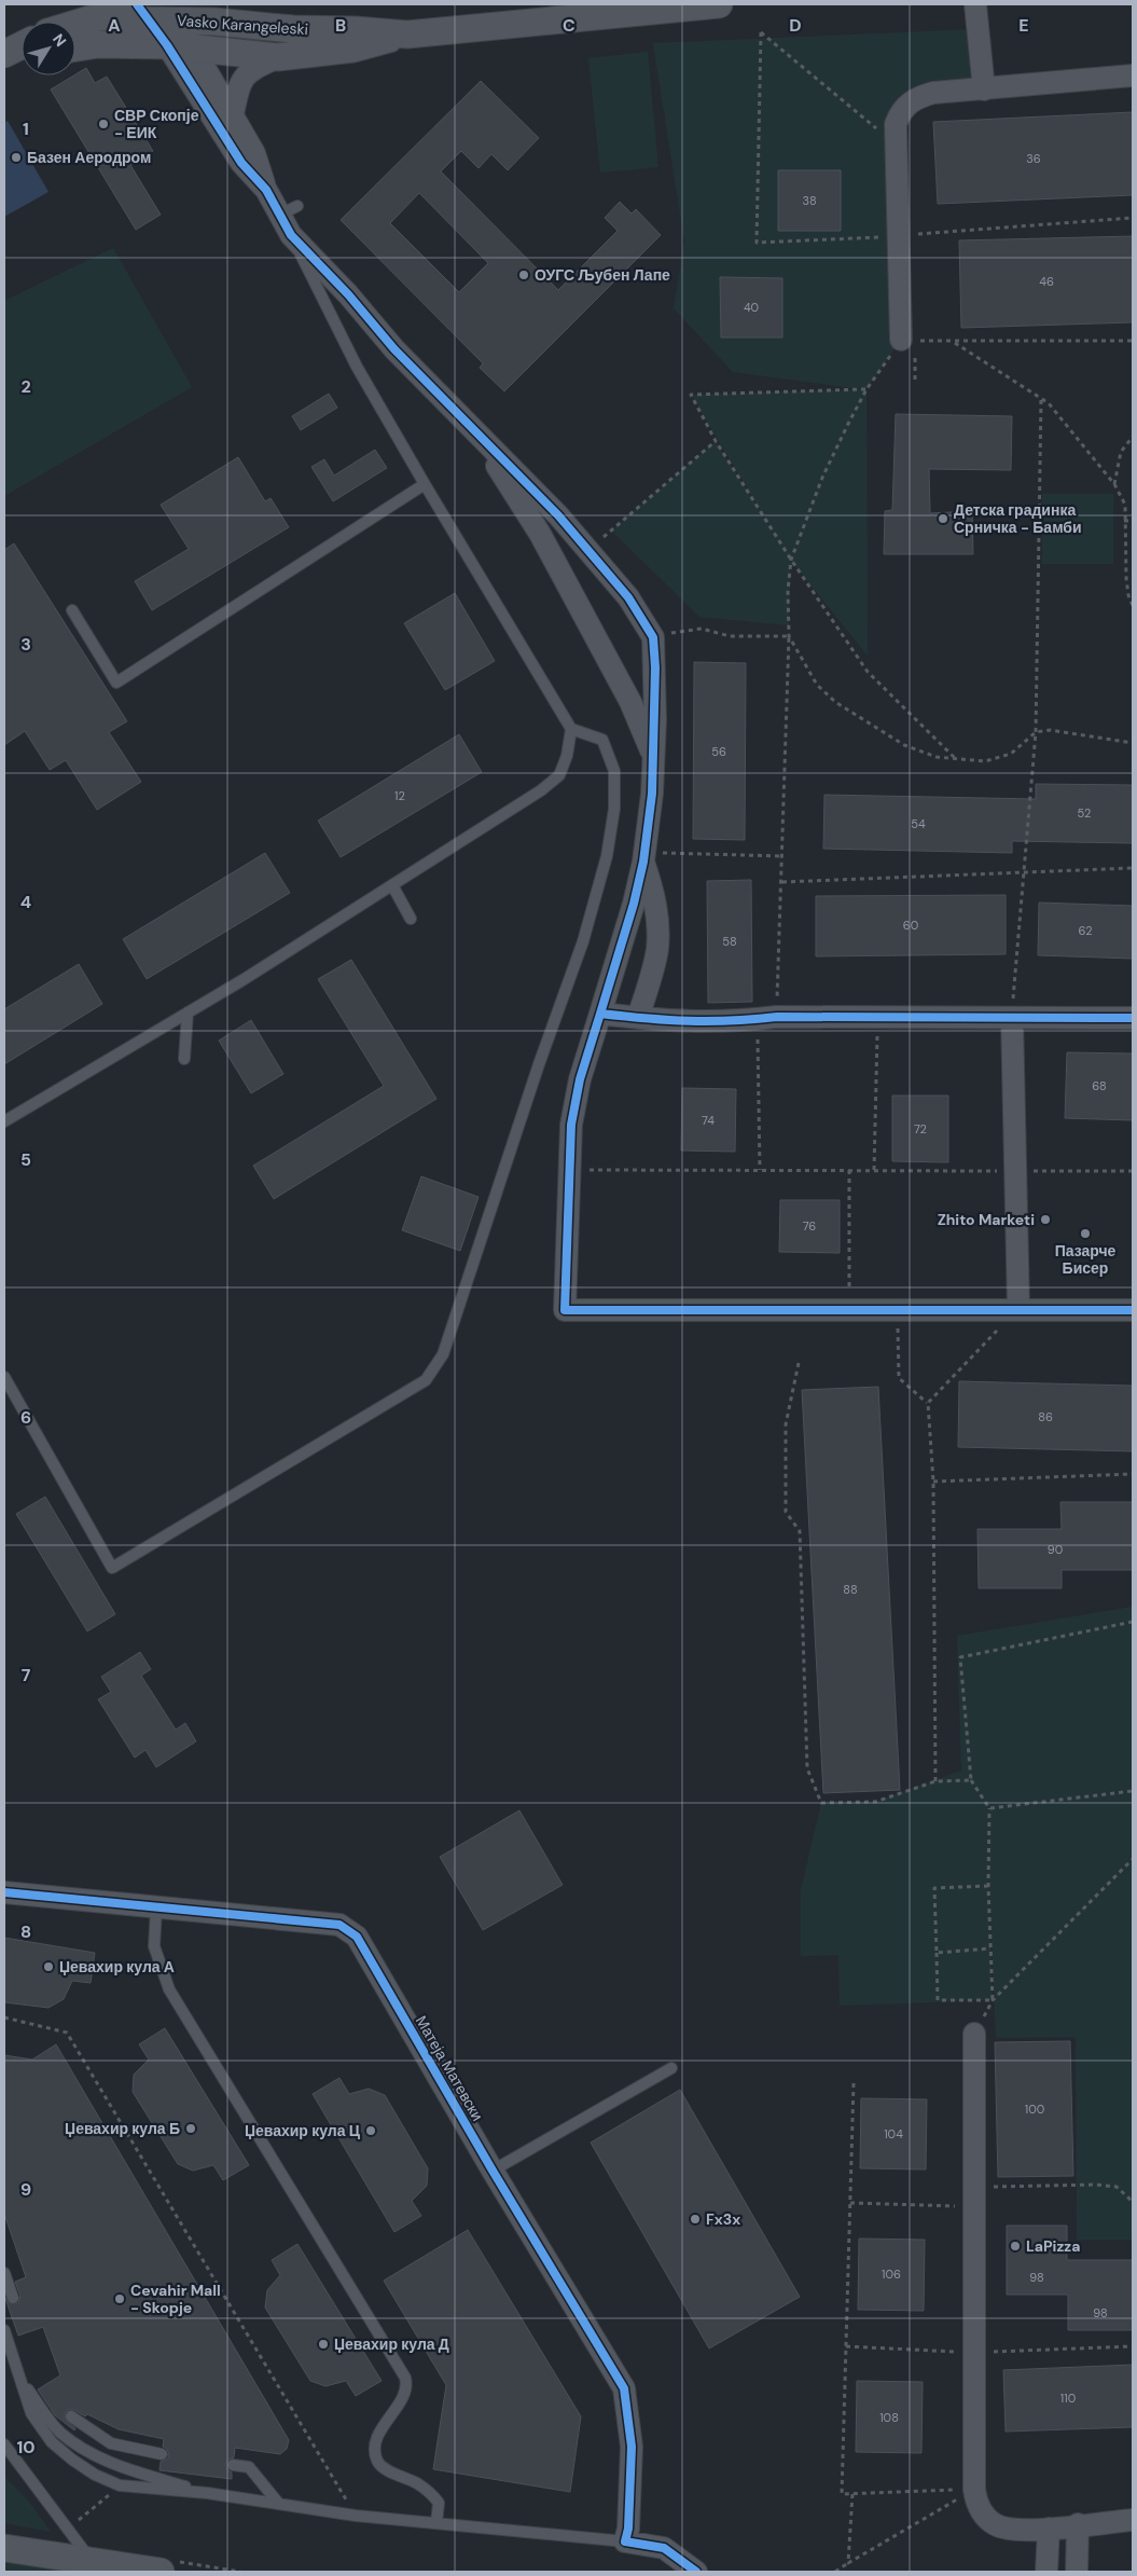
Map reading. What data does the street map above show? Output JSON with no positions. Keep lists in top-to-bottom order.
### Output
{
  "streets": {
    "street": ["Vasko Karangeleski", "Матеја Матевски"]
  },
  "places": [
    "СВР Скопје - ЕИК",
    "Базен Аеродром",
    "ОУГС Љубен Лапе",
    "Детска градинка Срничка - Бамби",
    "Zhito Marketi",
    "Пазарче Бисер",
    "Џевахир кула А",
    "Џевахир кула Б",
    "Џевахир кула Ц",
    "Fx3x",
    "LaPizza",
    "Cevahir Mall - Skopje",
    "Џевахир кула Д"
  ],
  "house_numbers": [
    "36",
    "38",
    "46",
    "40",
    "56",
    "12",
    "52",
    "54",
    "60",
    "62",
    "58",
    "68",
    "74",
    "72",
    "76",
    "86",
    "90",
    "88",
    "100",
    "104",
    "106",
    "98",
    "98",
    "110",
    "108"
  ],
  "north": "top right",
  "grid": {
    "columns": [
      "A",
      "B",
      "C",
      "D",
      "E"
    ],
    "rows": [
      "1",
      "2",
      "3",
      "4",
      "5",
      "6",
      "7",
      "8",
      "9",
      "10"
    ]
  }
}
